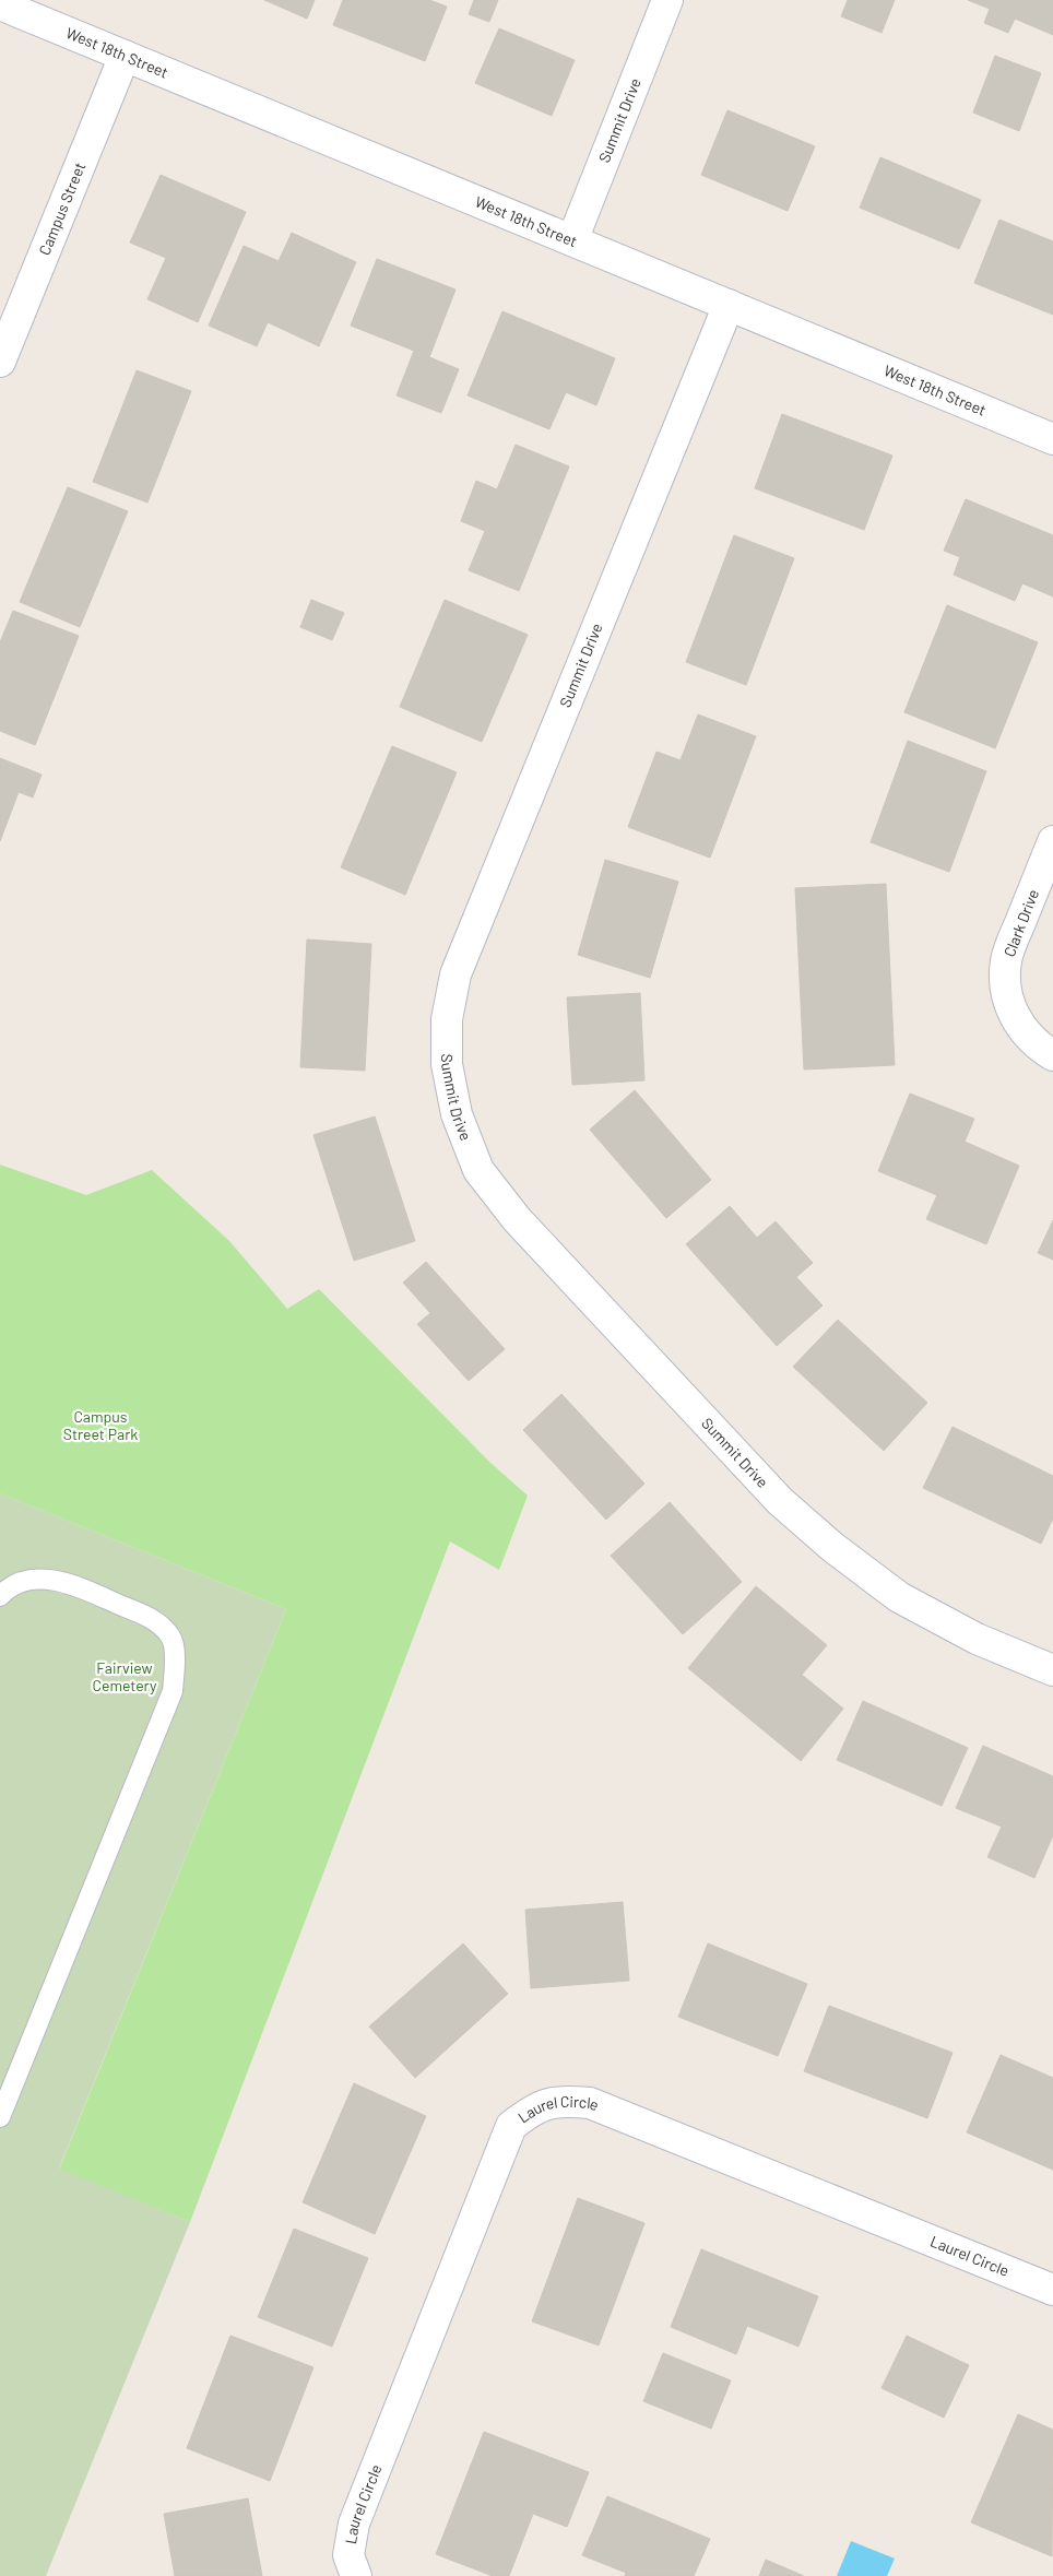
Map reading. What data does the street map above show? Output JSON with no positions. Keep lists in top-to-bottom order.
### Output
{
  "streets": {
    "street": [
      "West 18th Street",
      "Summit Drive",
      "Campus Street",
      "Clark Drive",
      "Laurel Circle"
    ]
  },
  "crossings": [
    ["West 18th Street", "Summit Drive"],
    ["West 18th Street", "Campus Street"]
  ],
  "parks": ["Campus Street Park", "Fairview Cemetery"]
}
